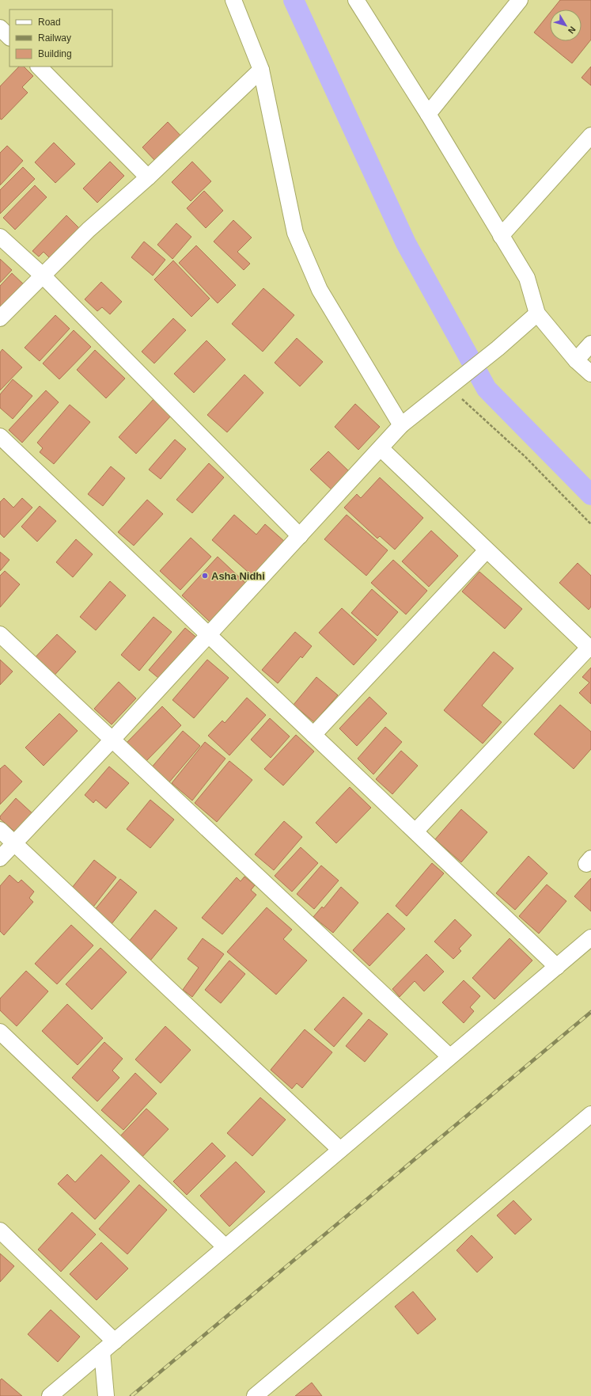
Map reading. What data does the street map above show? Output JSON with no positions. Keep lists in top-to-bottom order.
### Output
{
  "places": ["Asha Nidhi"],
  "legend": ["Road", "Railway", "Building"],
  "north": "bottom right"
}
